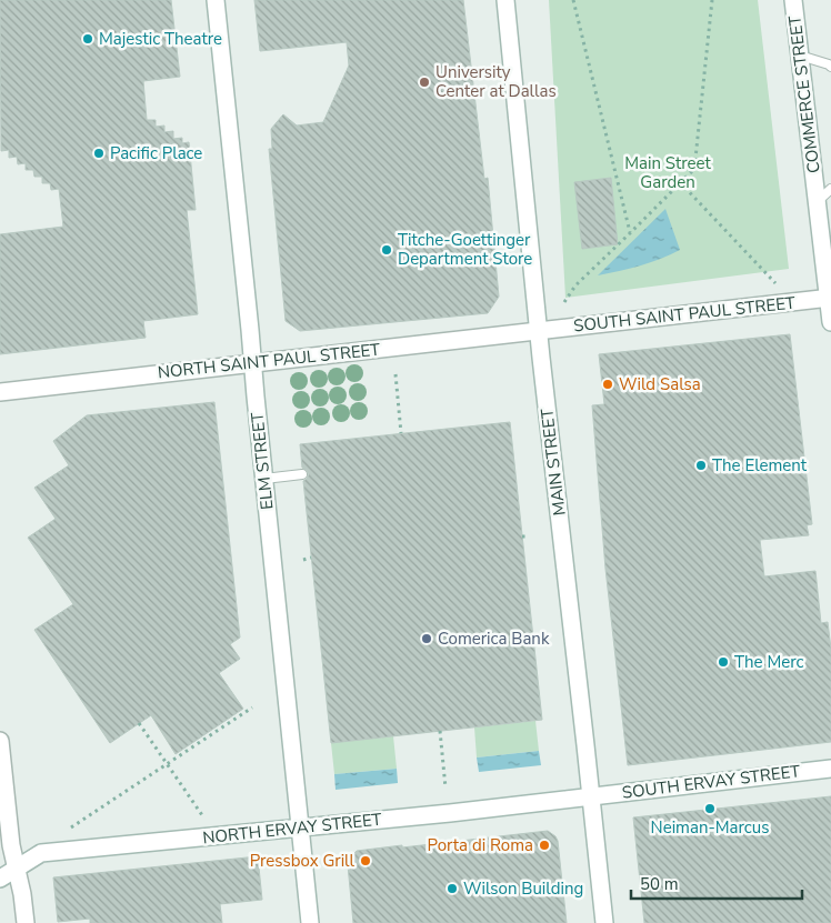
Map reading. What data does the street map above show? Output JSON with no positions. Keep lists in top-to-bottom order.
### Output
{
  "streets": {
    "main road": [
      "COMMERCE STREET",
      "SOUTH SAINT PAUL STREET",
      "NORTH SAINT PAUL STREET",
      "ELM STREET",
      "MAIN STREET",
      "SOUTH ERVAY STREET",
      "NORTH ERVAY STREET"
    ]
  },
  "crossings": [
    ["COMMERCE STREET", "SOUTH SAINT PAUL STREET"],
    ["SOUTH SAINT PAUL STREET", "NORTH SAINT PAUL STREET"],
    ["SOUTH SAINT PAUL STREET", "MAIN STREET"],
    ["NORTH SAINT PAUL STREET", "ELM STREET"],
    ["NORTH SAINT PAUL STREET", "MAIN STREET"],
    ["ELM STREET", "NORTH ERVAY STREET"],
    ["MAIN STREET", "SOUTH ERVAY STREET"],
    ["MAIN STREET", "NORTH ERVAY STREET"],
    ["SOUTH ERVAY STREET", "NORTH ERVAY STREET"]
  ],
  "parks": ["Main Street Garden"],
  "places": [
    "Majestic Theatre",
    "University Center at Dallas",
    "Pacific Place",
    "Titche-Goettinger Department Store",
    "Wild Salsa",
    "The Element",
    "Comerica Bank",
    "The Merc",
    "Neiman-Marcus",
    "Porta di Roma",
    "Pressbox Grill",
    "Wilson Building"
  ],
  "scale_bar": "50 m"
}
